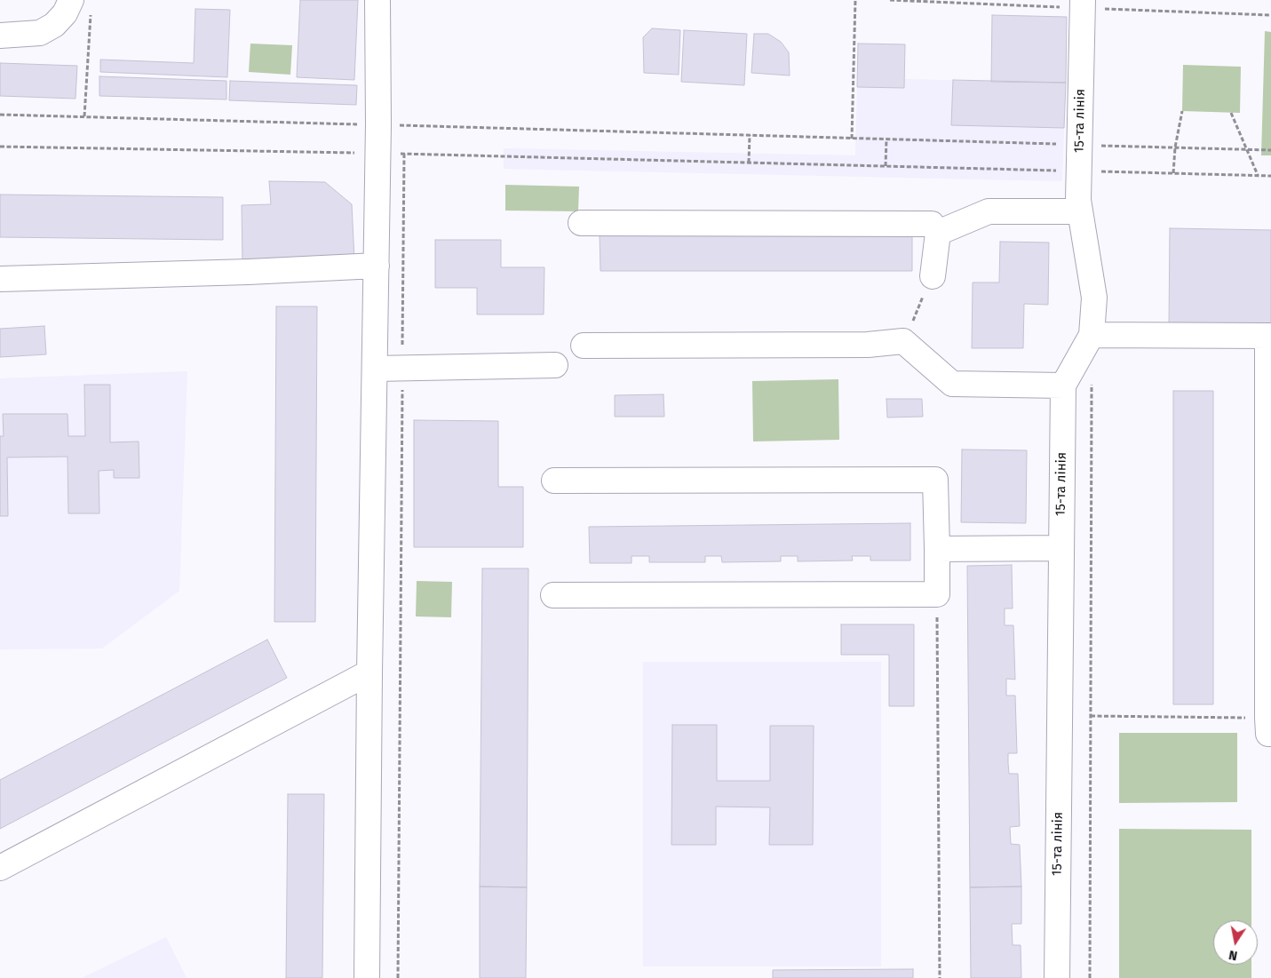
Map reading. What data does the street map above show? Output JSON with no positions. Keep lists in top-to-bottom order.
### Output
{
  "streets": {
    "street": ["15-та лінія"]
  },
  "north": "bottom"
}
